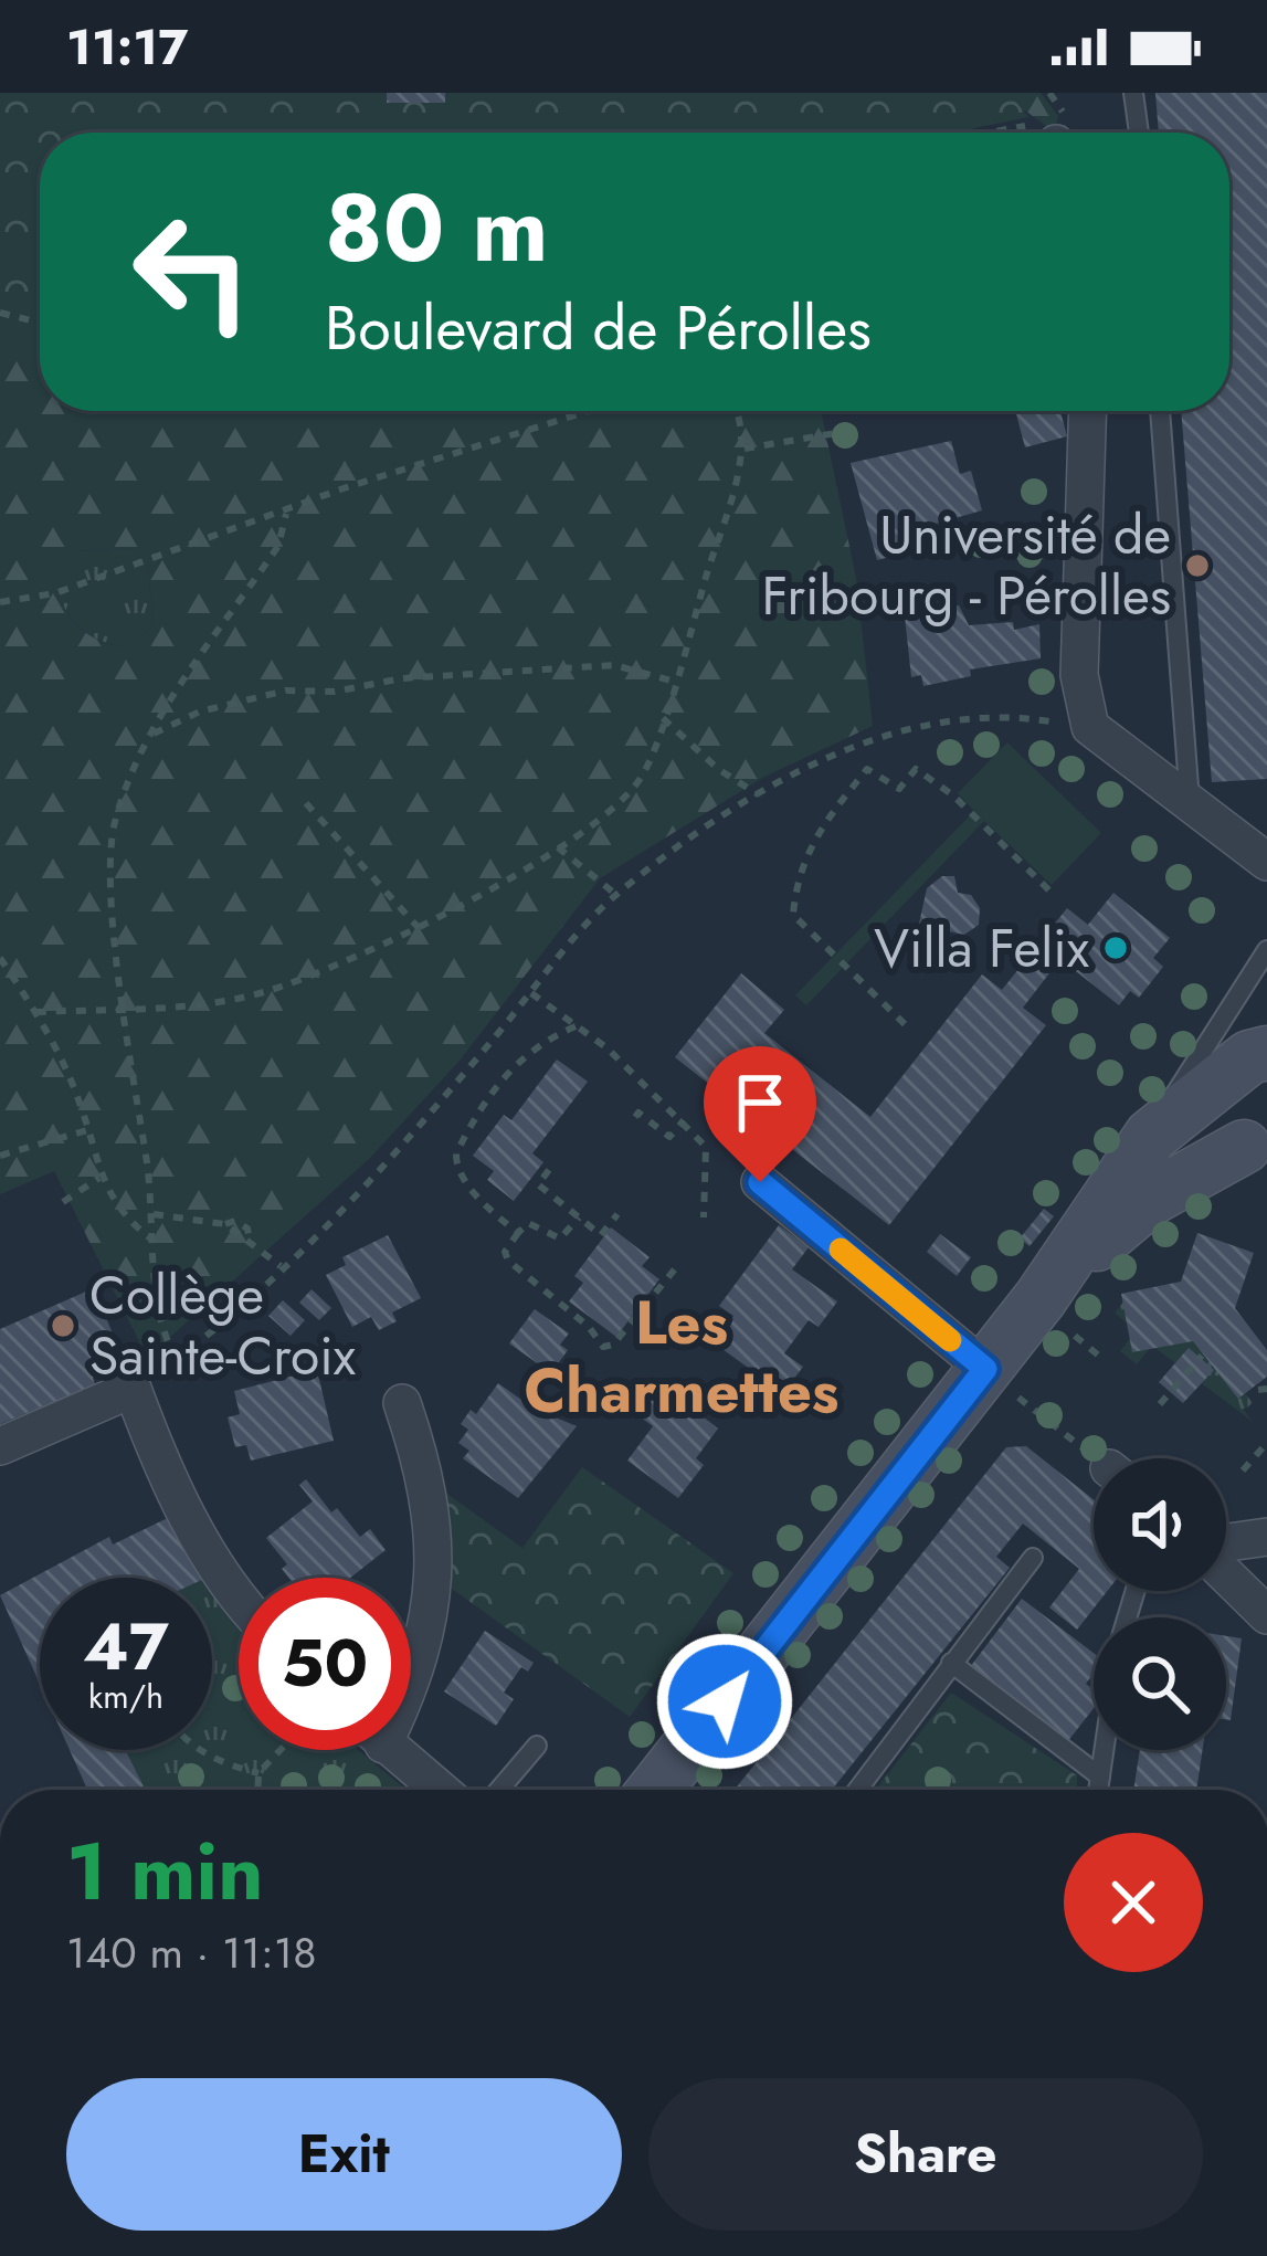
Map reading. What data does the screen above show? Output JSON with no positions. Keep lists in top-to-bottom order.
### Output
{
  "districts": ["Les Charmettes"],
  "places": ["Université de Fribourg - Pérolles", "Villa Felix", "Collège Sainte-Croix"],
  "page": {
    "status": "11:17",
    "turn": ["80 m", "Boulevard de Pérolles"],
    "speed": "47 km/h",
    "limit": "50",
    "heading": ["1 min", "140 m · 11:18"],
    "buttons": ["Exit", "Share"]
  }
}
